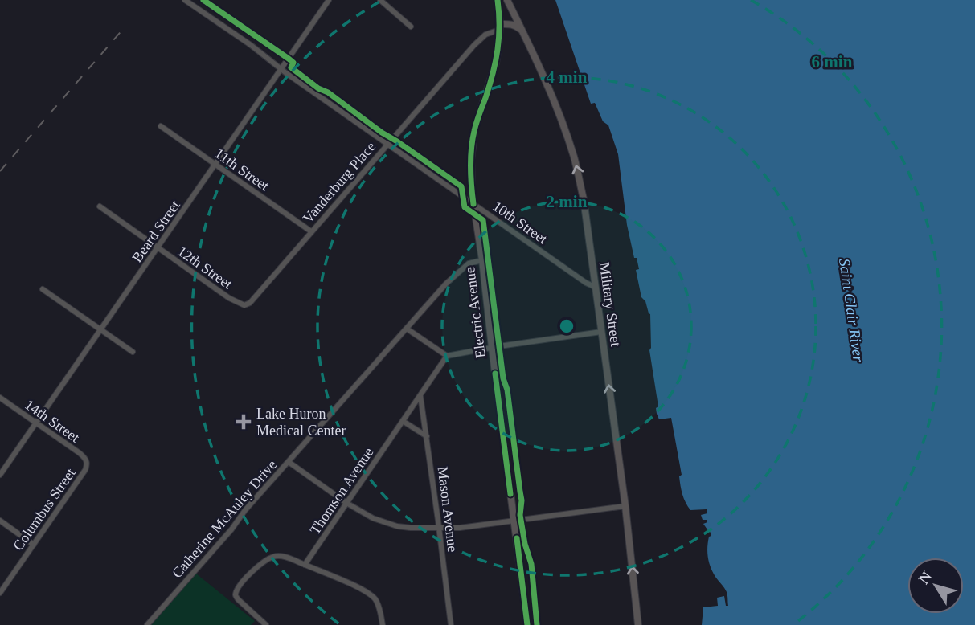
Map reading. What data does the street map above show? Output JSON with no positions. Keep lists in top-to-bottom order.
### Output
{
  "streets": {
    "main road": ["Military Street", "Electric Avenue"],
    "street": [
      "11th Street",
      "Vanderburg Place",
      "10th Street",
      "Beard Street",
      "12th Street",
      "14th Street",
      "Thomson Avenue",
      "Columbus Street",
      "Mason Avenue",
      "Catherine McAuley Drive"
    ]
  },
  "crossings": [
    ["11th Street", "Vanderburg Place"],
    ["11th Street", "Beard Street"],
    ["Vanderburg Place", "10th Street"],
    ["Vanderburg Place", "12th Street"],
    ["Vanderburg Place", "Electric Avenue"],
    ["10th Street", "Beard Street"],
    ["10th Street", "Military Street"],
    ["10th Street", "Electric Avenue"],
    ["Beard Street", "12th Street"],
    ["Beard Street", "14th Street"],
    ["Electric Avenue", "Catherine McAuley Drive"],
    ["14th Street", "Columbus Street"],
    ["Thomson Avenue", "Mason Avenue"]
  ],
  "one_way": ["Military Street"],
  "water": ["Saint Clair River"],
  "places": {
    "health": ["Lake Huron Medical Center"]
  },
  "north": "top left",
  "rings": ["6 min", "4 min", "2 min"]
}
